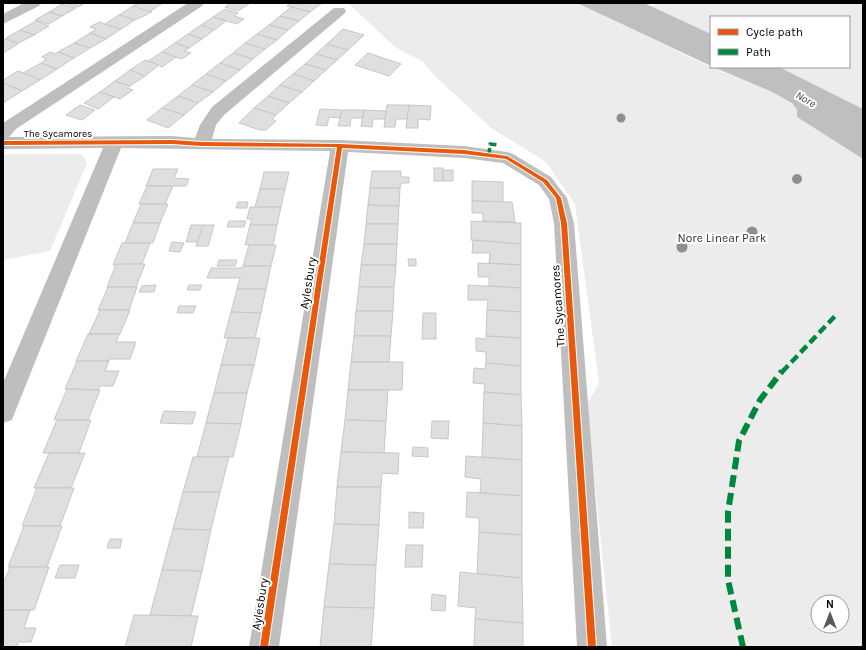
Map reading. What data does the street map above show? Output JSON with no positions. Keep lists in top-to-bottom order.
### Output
{
  "streets": {
    "street": ["The Sycamores", "Aylesbury"]
  },
  "crossings": [
    ["The Sycamores", "Aylesbury"]
  ],
  "water": ["Nore"],
  "parks": ["Nore Linear Park"],
  "legend": ["Cycle path", "Path"],
  "north": "top"
}
